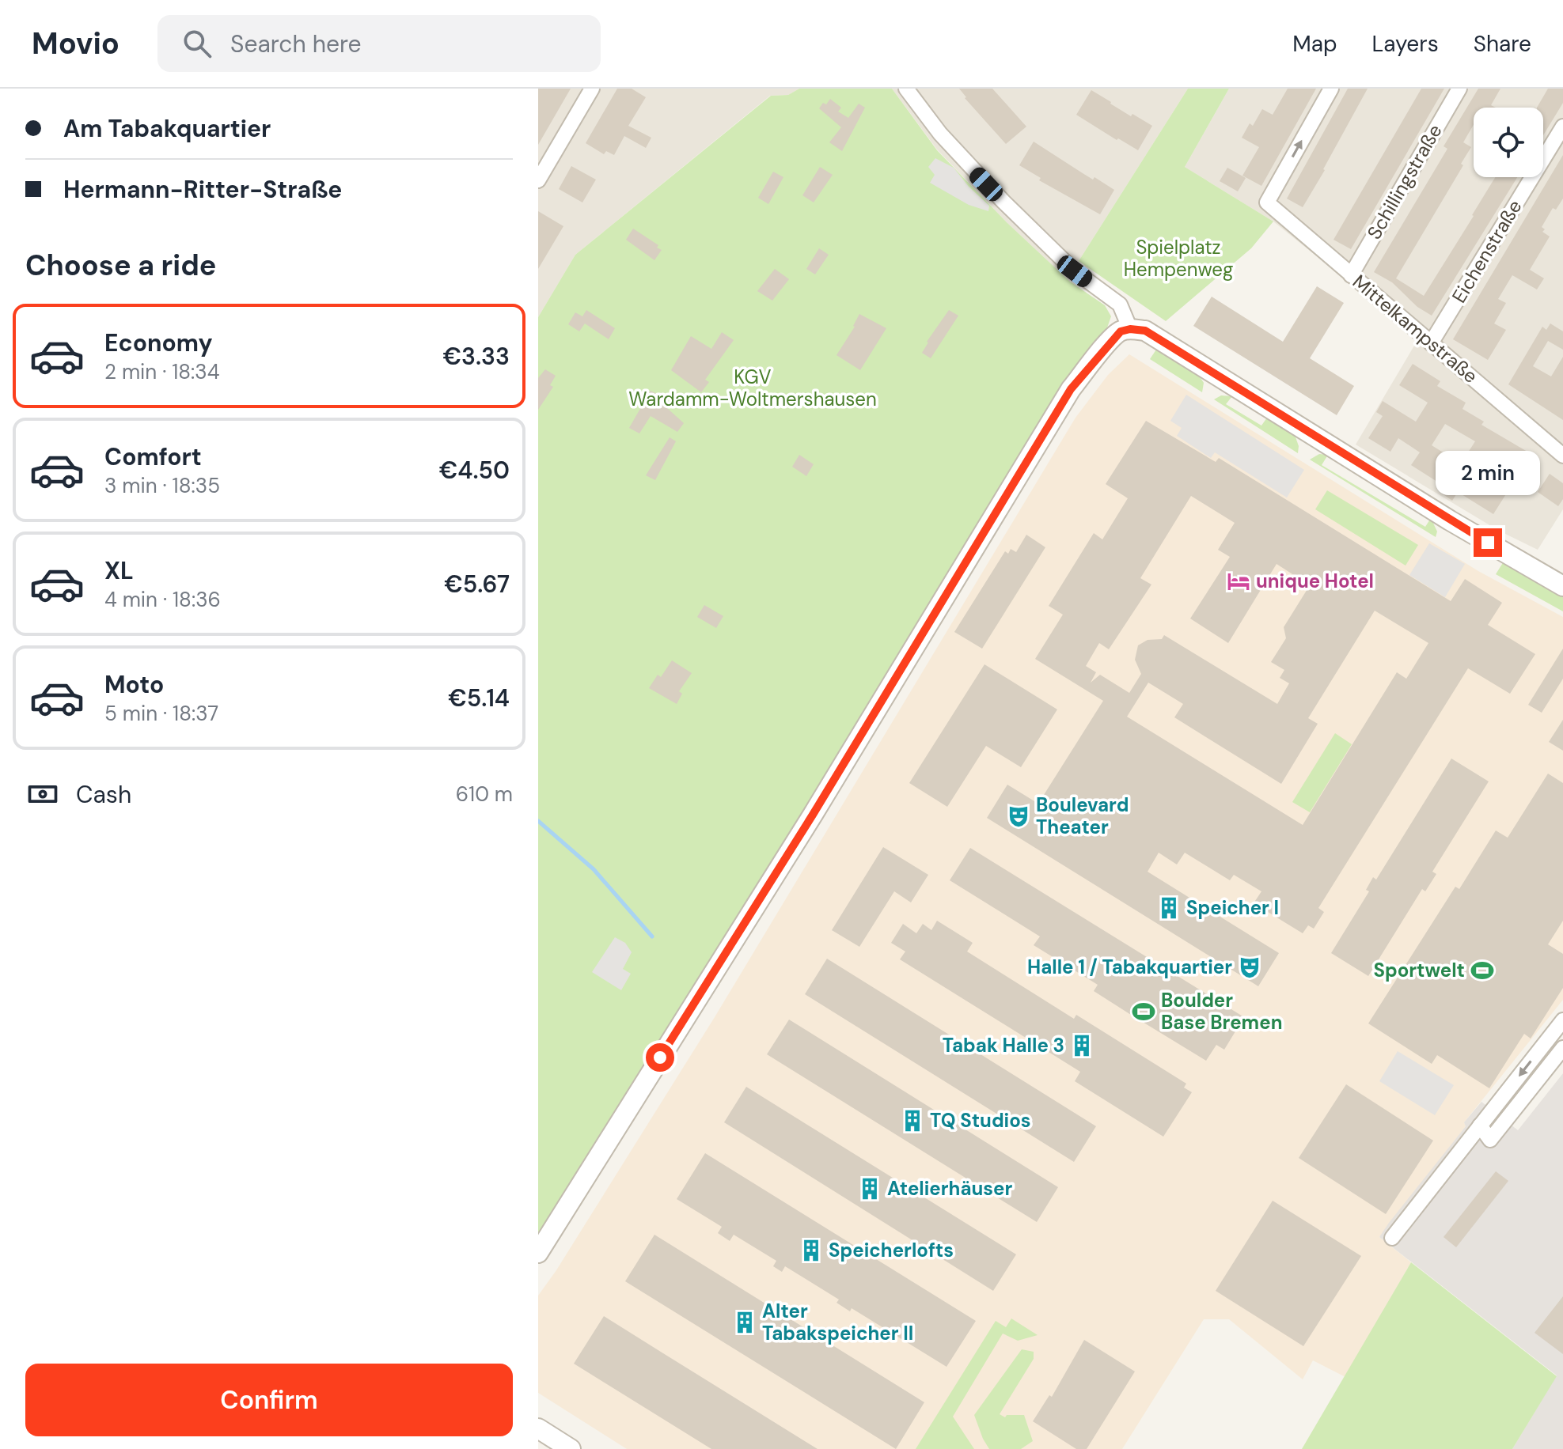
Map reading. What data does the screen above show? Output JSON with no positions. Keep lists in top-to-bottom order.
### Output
{
  "streets": {
    "street": ["Schillingstraße", "Eichenstraße", "Mittelkampstraße"]
  },
  "crossings": [
    ["Schillingstraße", "Mittelkampstraße"],
    ["Eichenstraße", "Mittelkampstraße"]
  ],
  "parks": ["Spielplatz Hempenweg", "KGV Wardamm-Woltmershausen"],
  "places": {
    "hotel": ["unique Hotel"],
    "theatre": ["Boulevard Theater", "Halle 1 / Tabakquartier"],
    "building": [
      "Speicher I",
      "Tabak Halle 3",
      "TQ Studios",
      "Atelierhäuser",
      "Speicherlofts",
      "Alter Tabakspeicher II"
    ],
    "sports": ["Sportwelt", "Boulder Base Bremen"]
  },
  "page": {
    "header": "Movio",
    "search": "Search here",
    "nav": ["Map", "Layers", "Share"],
    "banner": ["Am Tabakquartier", "Hermann-Ritter-Straße"],
    "heading": "Choose a ride",
    "list": [
      {
        "name": "Economy",
        "note": "2 min · 18:34",
        "value": "€3.33"
      },
      {
        "name": "Comfort",
        "note": "3 min · 18:35",
        "value": "€4.50"
      },
      {
        "name": "XL",
        "note": "4 min · 18:36",
        "value": "€5.67"
      },
      {
        "name": "Moto",
        "note": "5 min · 18:37",
        "value": "€5.14"
      }
    ],
    "bubble": "2 min",
    "pay": ["Cash", "610 m"],
    "buttons": "Confirm"
  }
}
